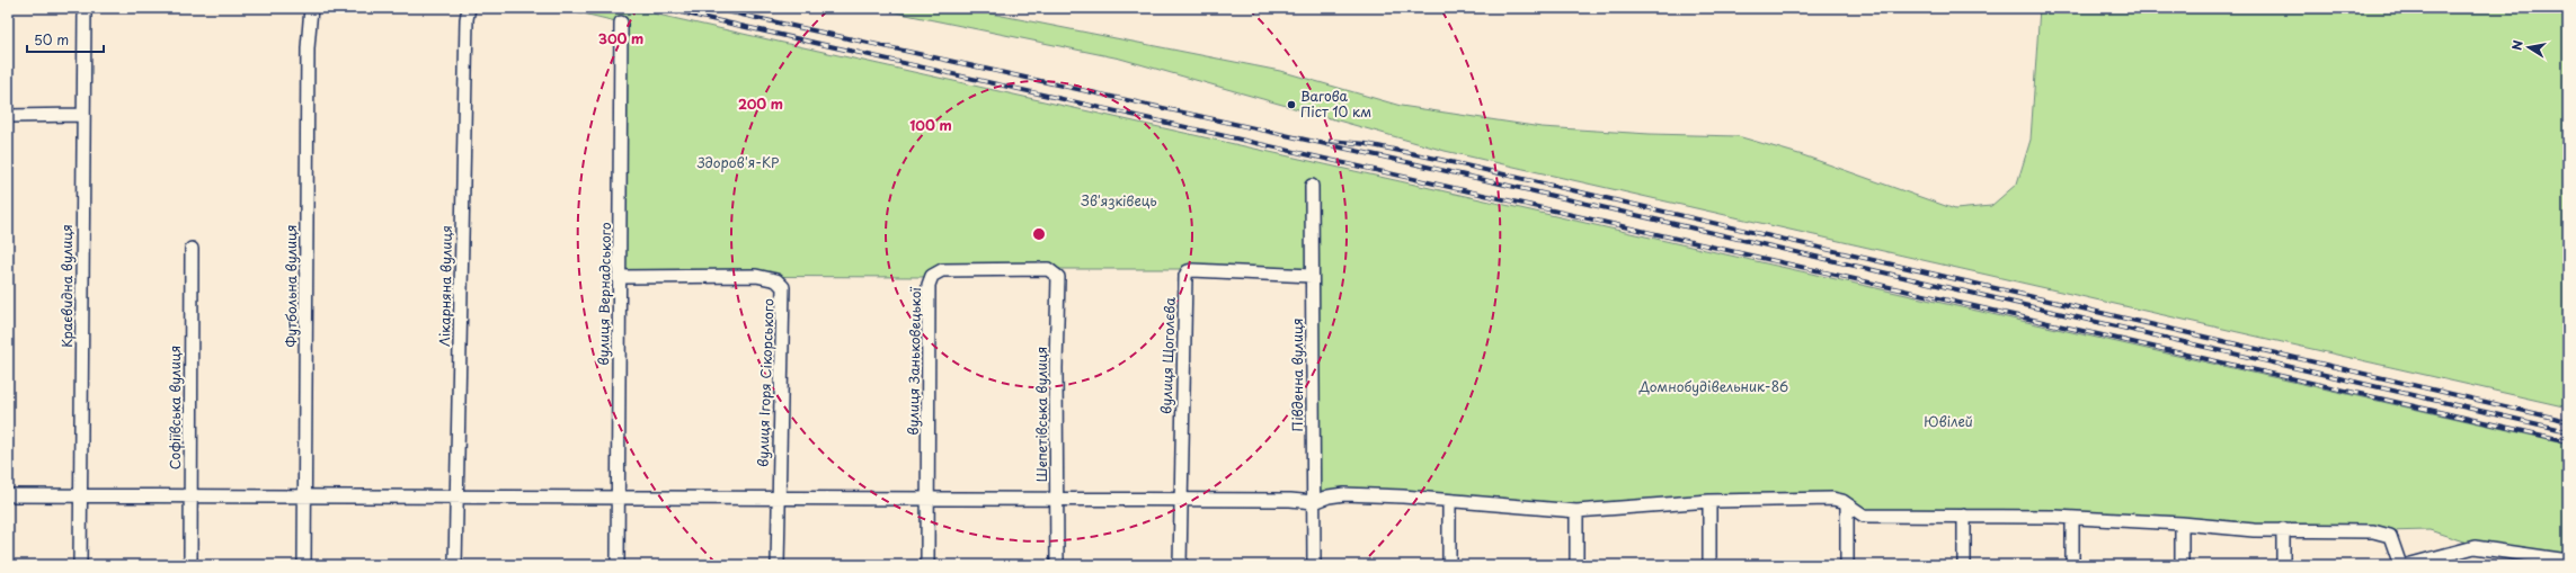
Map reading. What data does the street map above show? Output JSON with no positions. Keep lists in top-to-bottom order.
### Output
{
  "streets": {
    "street": [
      "Краєвидна вулиця",
      "Футбольна вулиця",
      "Лікарняна вулиця",
      "вулиця Вернадського",
      "вулиця Щоголєва",
      "вулиця Заньковецької",
      "Південна вулиця",
      "вулиця Ігоря Сікорського",
      "Софіївська вулиця",
      "Шепетівська вулиця"
    ]
  },
  "crossings": [
    ["вулиця Вернадського", "вулиця Ігоря Сікорського"],
    ["вулиця Щоголєва", "Південна вулиця"],
    ["вулиця Заньковецької", "Шепетівська вулиця"]
  ],
  "parks": [
    "Здоров'я-КР",
    "Зв'язківець",
    "Домнобудівельник-86",
    "Ювілей"
  ],
  "places": ["Вагова Піст 10 км"],
  "scale_bar": "50 m",
  "north": "left",
  "rings": ["300 m", "200 m", "100 m"]
}
